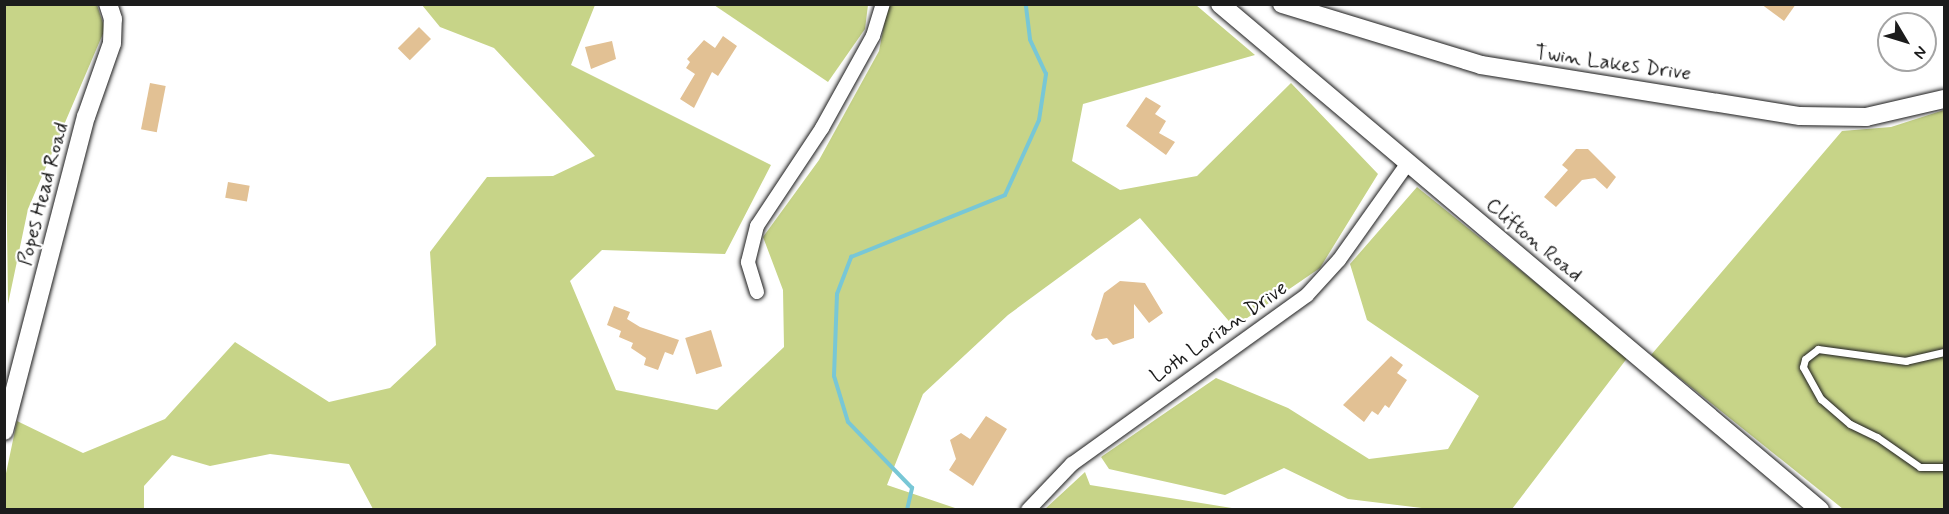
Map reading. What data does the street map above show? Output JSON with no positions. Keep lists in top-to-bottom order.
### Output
{
  "streets": {
    "street": [
      "Twin Lakes Drive",
      "Popes Head Road",
      "Clifton Road",
      "Loth Lorian Drive"
    ]
  },
  "crossings": [
    ["Clifton Road", "Loth Lorian Drive"]
  ],
  "north": "bottom right"
}
